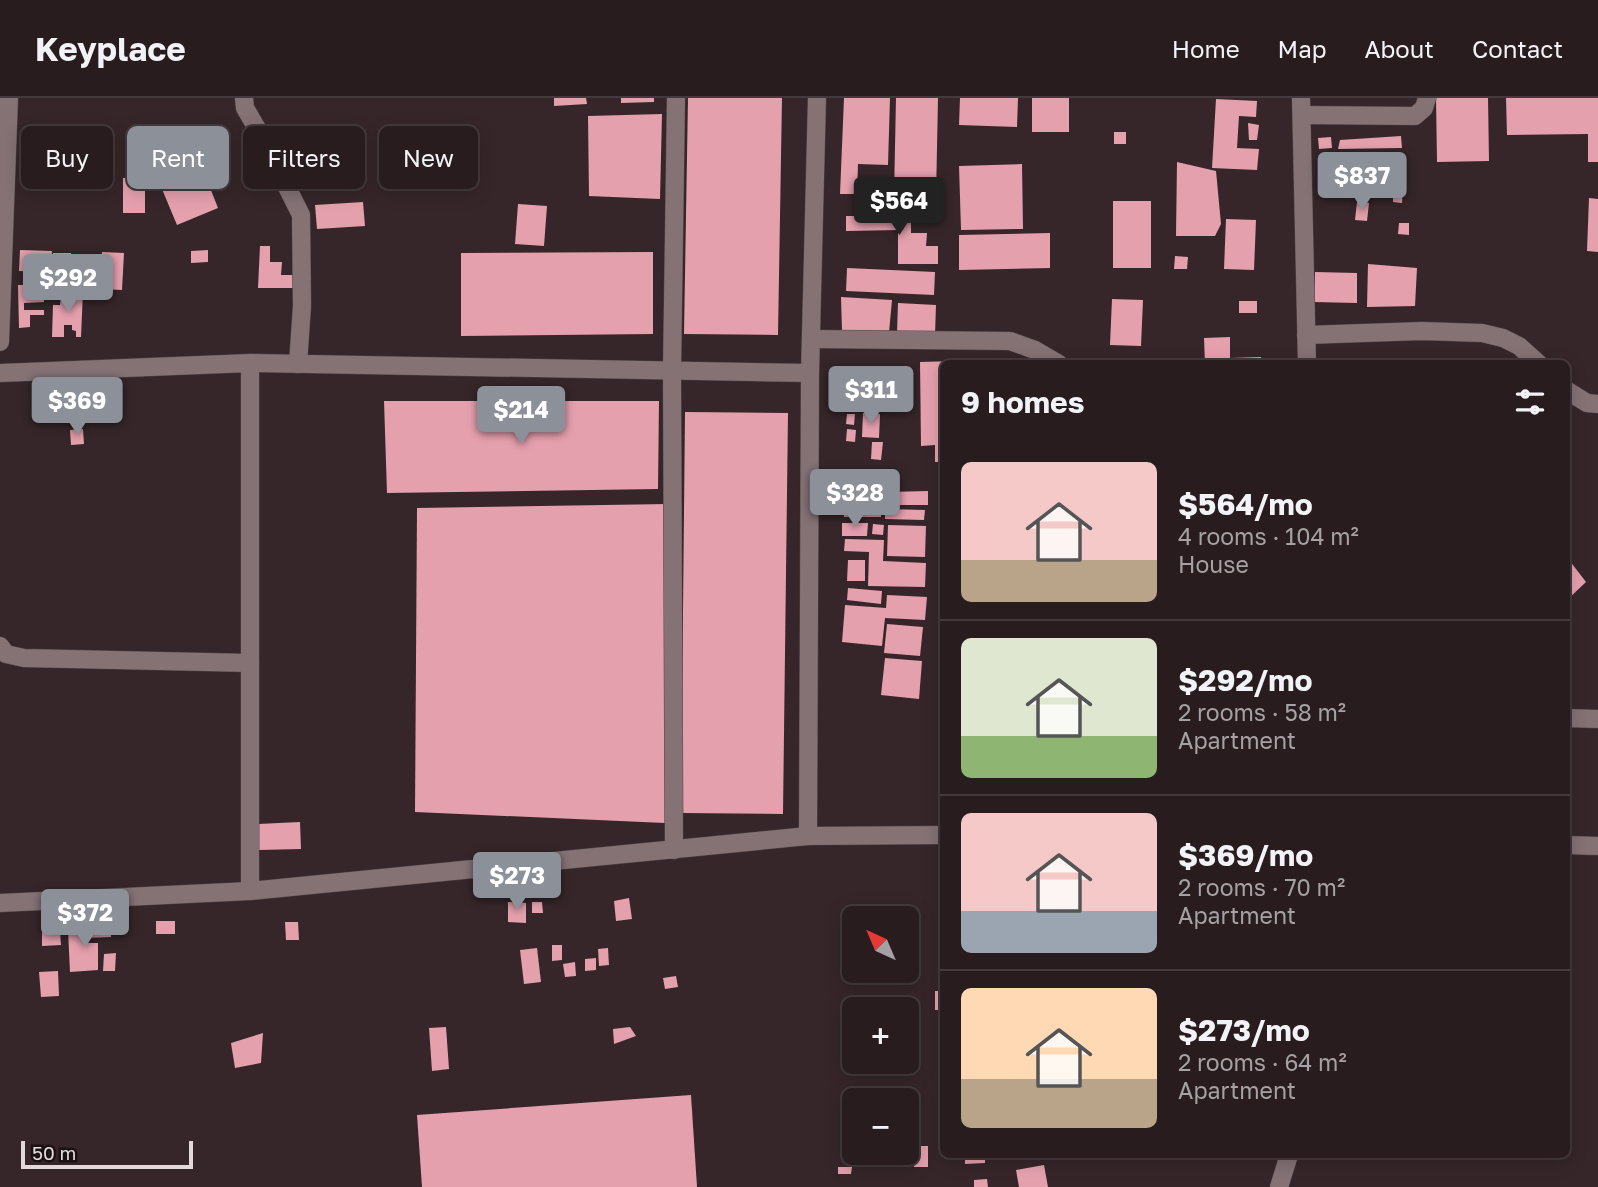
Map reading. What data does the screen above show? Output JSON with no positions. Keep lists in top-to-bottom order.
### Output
{
  "scale_bar": "50 m",
  "north": "top left",
  "page": {
    "header": "Keyplace",
    "nav": [
      "Home",
      "Map",
      "About",
      "Contact"
    ],
    "chip": [
      "Buy",
      "Rent",
      "Filters",
      "New"
    ],
    "price": [
      "$837",
      "$564",
      "$292",
      "$311",
      "$369",
      "$214",
      "$328",
      "$273",
      "$372"
    ],
    "heading": "9 homes",
    "list": [
      {
        "name": "$564/mo",
        "note": "4 rooms · 104 m² · House"
      },
      {
        "name": "$292/mo",
        "note": "2 rooms · 58 m² · Apartment"
      },
      {
        "name": "$369/mo",
        "note": "2 rooms · 70 m² · Apartment"
      },
      {
        "name": "$273/mo",
        "note": "2 rooms · 64 m² · Apartment"
      }
    ],
    "map_buttons": ["+", "−"],
    "scale": "50 m"
  }
}
